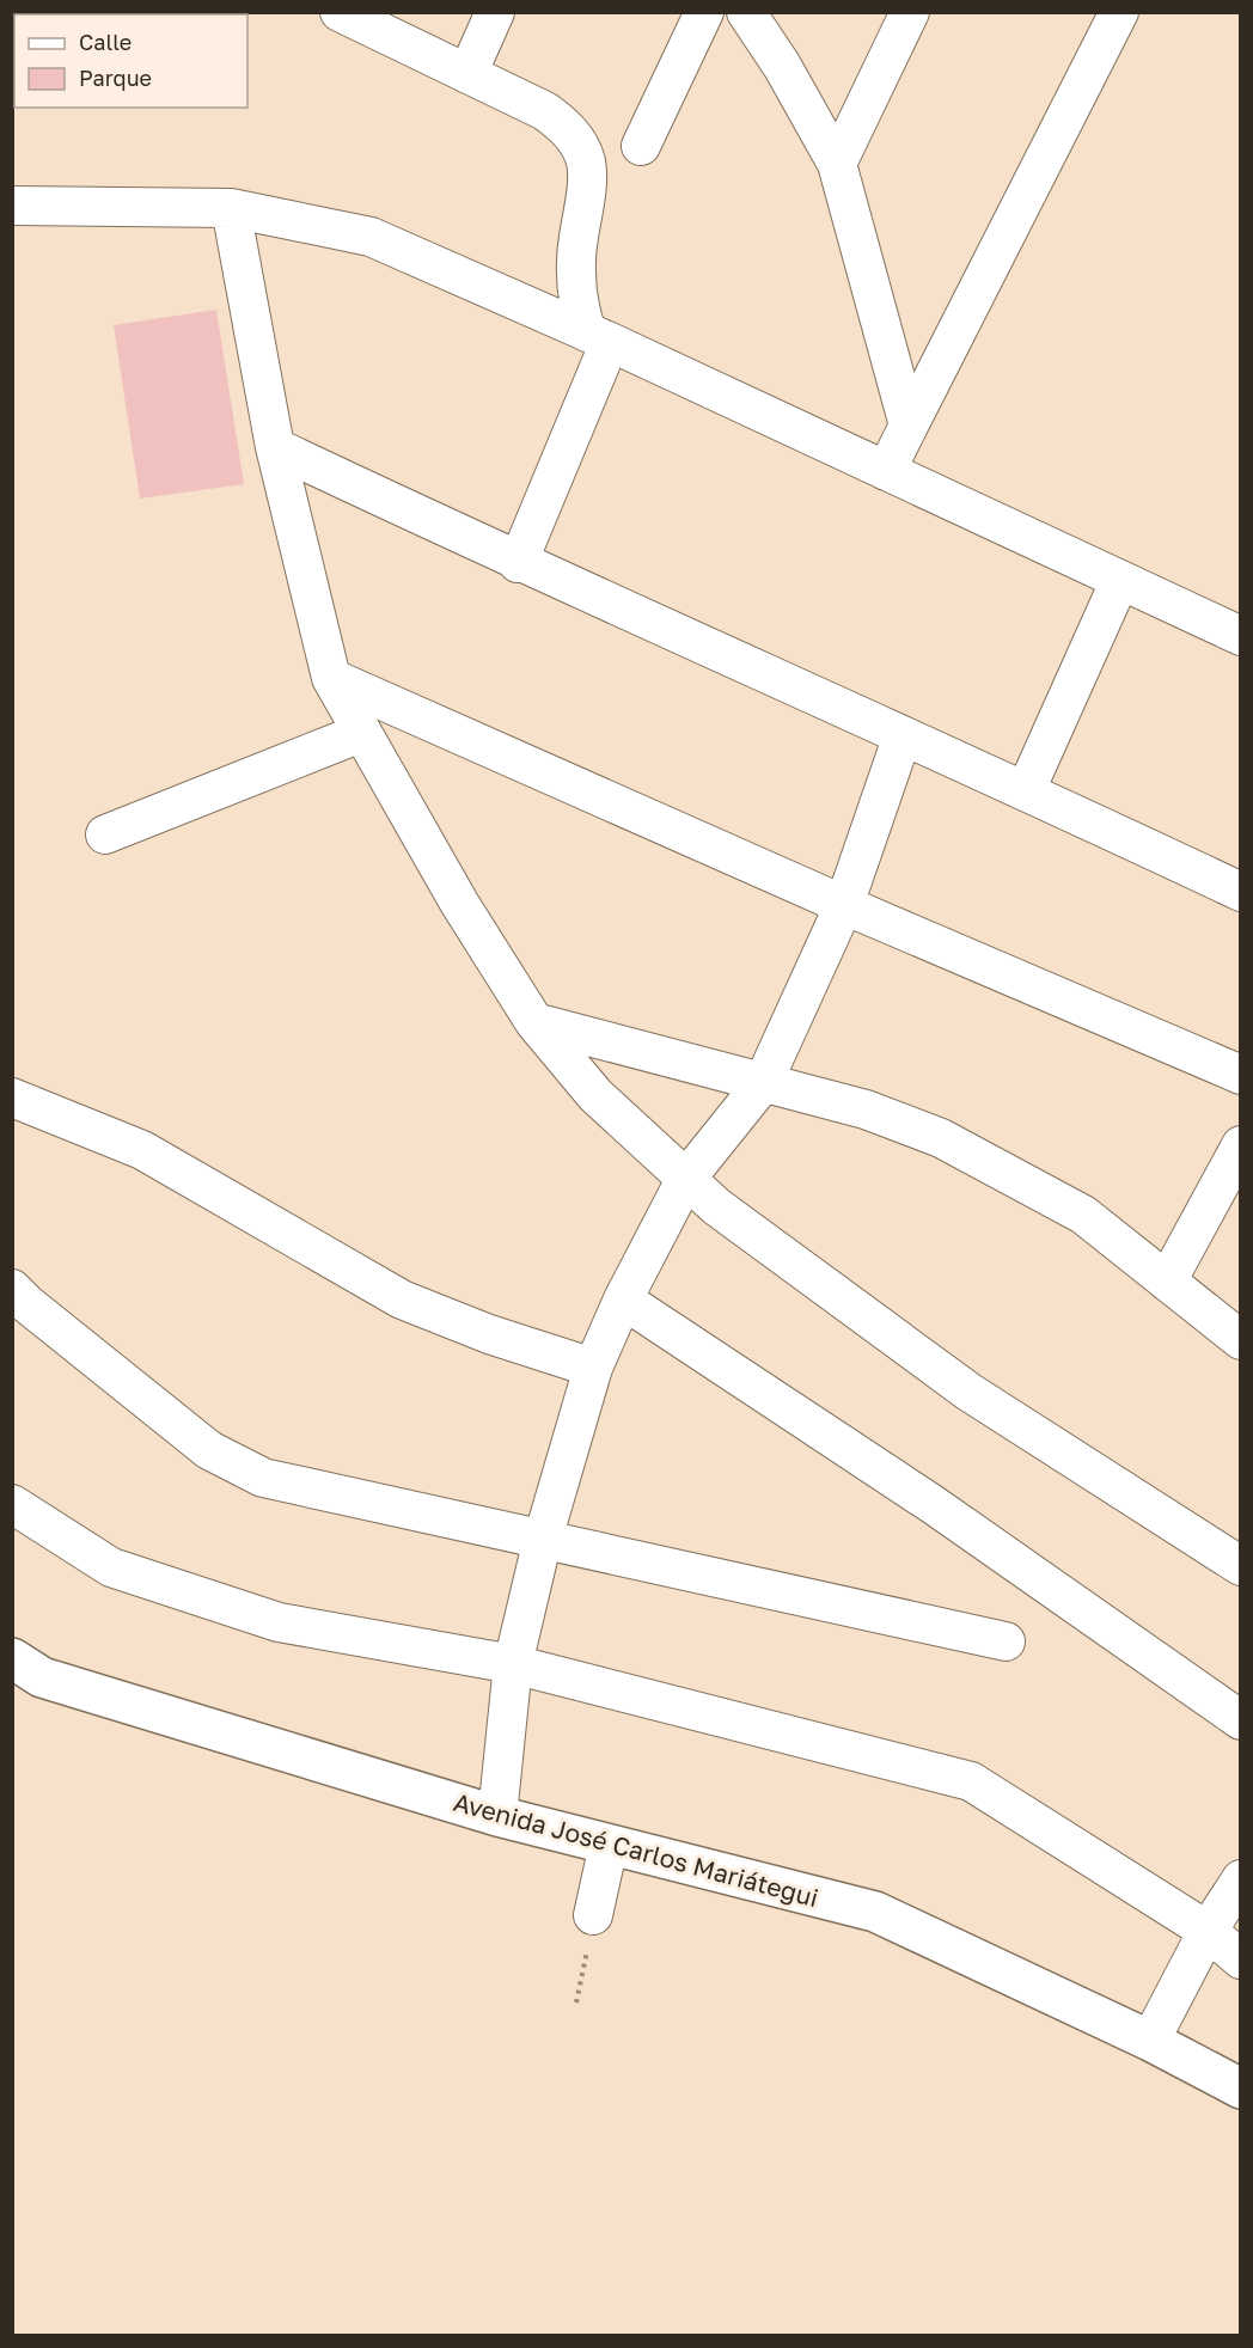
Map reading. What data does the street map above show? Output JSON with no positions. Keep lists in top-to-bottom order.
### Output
{
  "streets": {
    "street": ["Avenida José Carlos Mariátegui"]
  },
  "legend": ["Calle", "Parque"]
}
